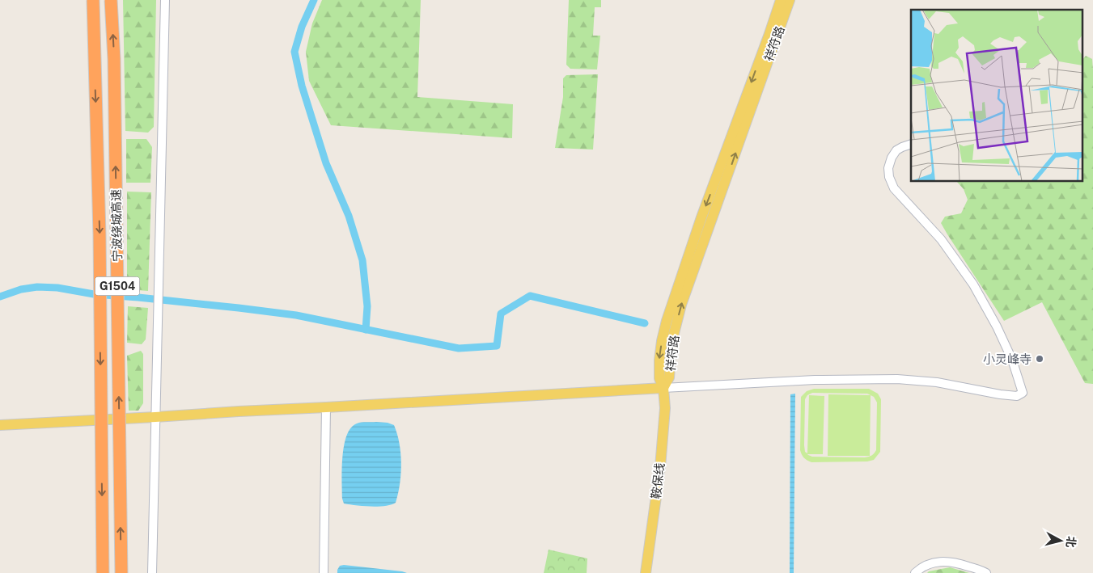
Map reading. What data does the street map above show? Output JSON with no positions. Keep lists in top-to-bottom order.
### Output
{
  "streets": {
    "highway": ["宁波绕城高速", "G1504"],
    "main road": ["祥符路", "鞍保线"]
  },
  "crossings": [
    ["祥符路", "鞍保线"]
  ],
  "places": ["小灵峰寺"],
  "north": "right"
}
